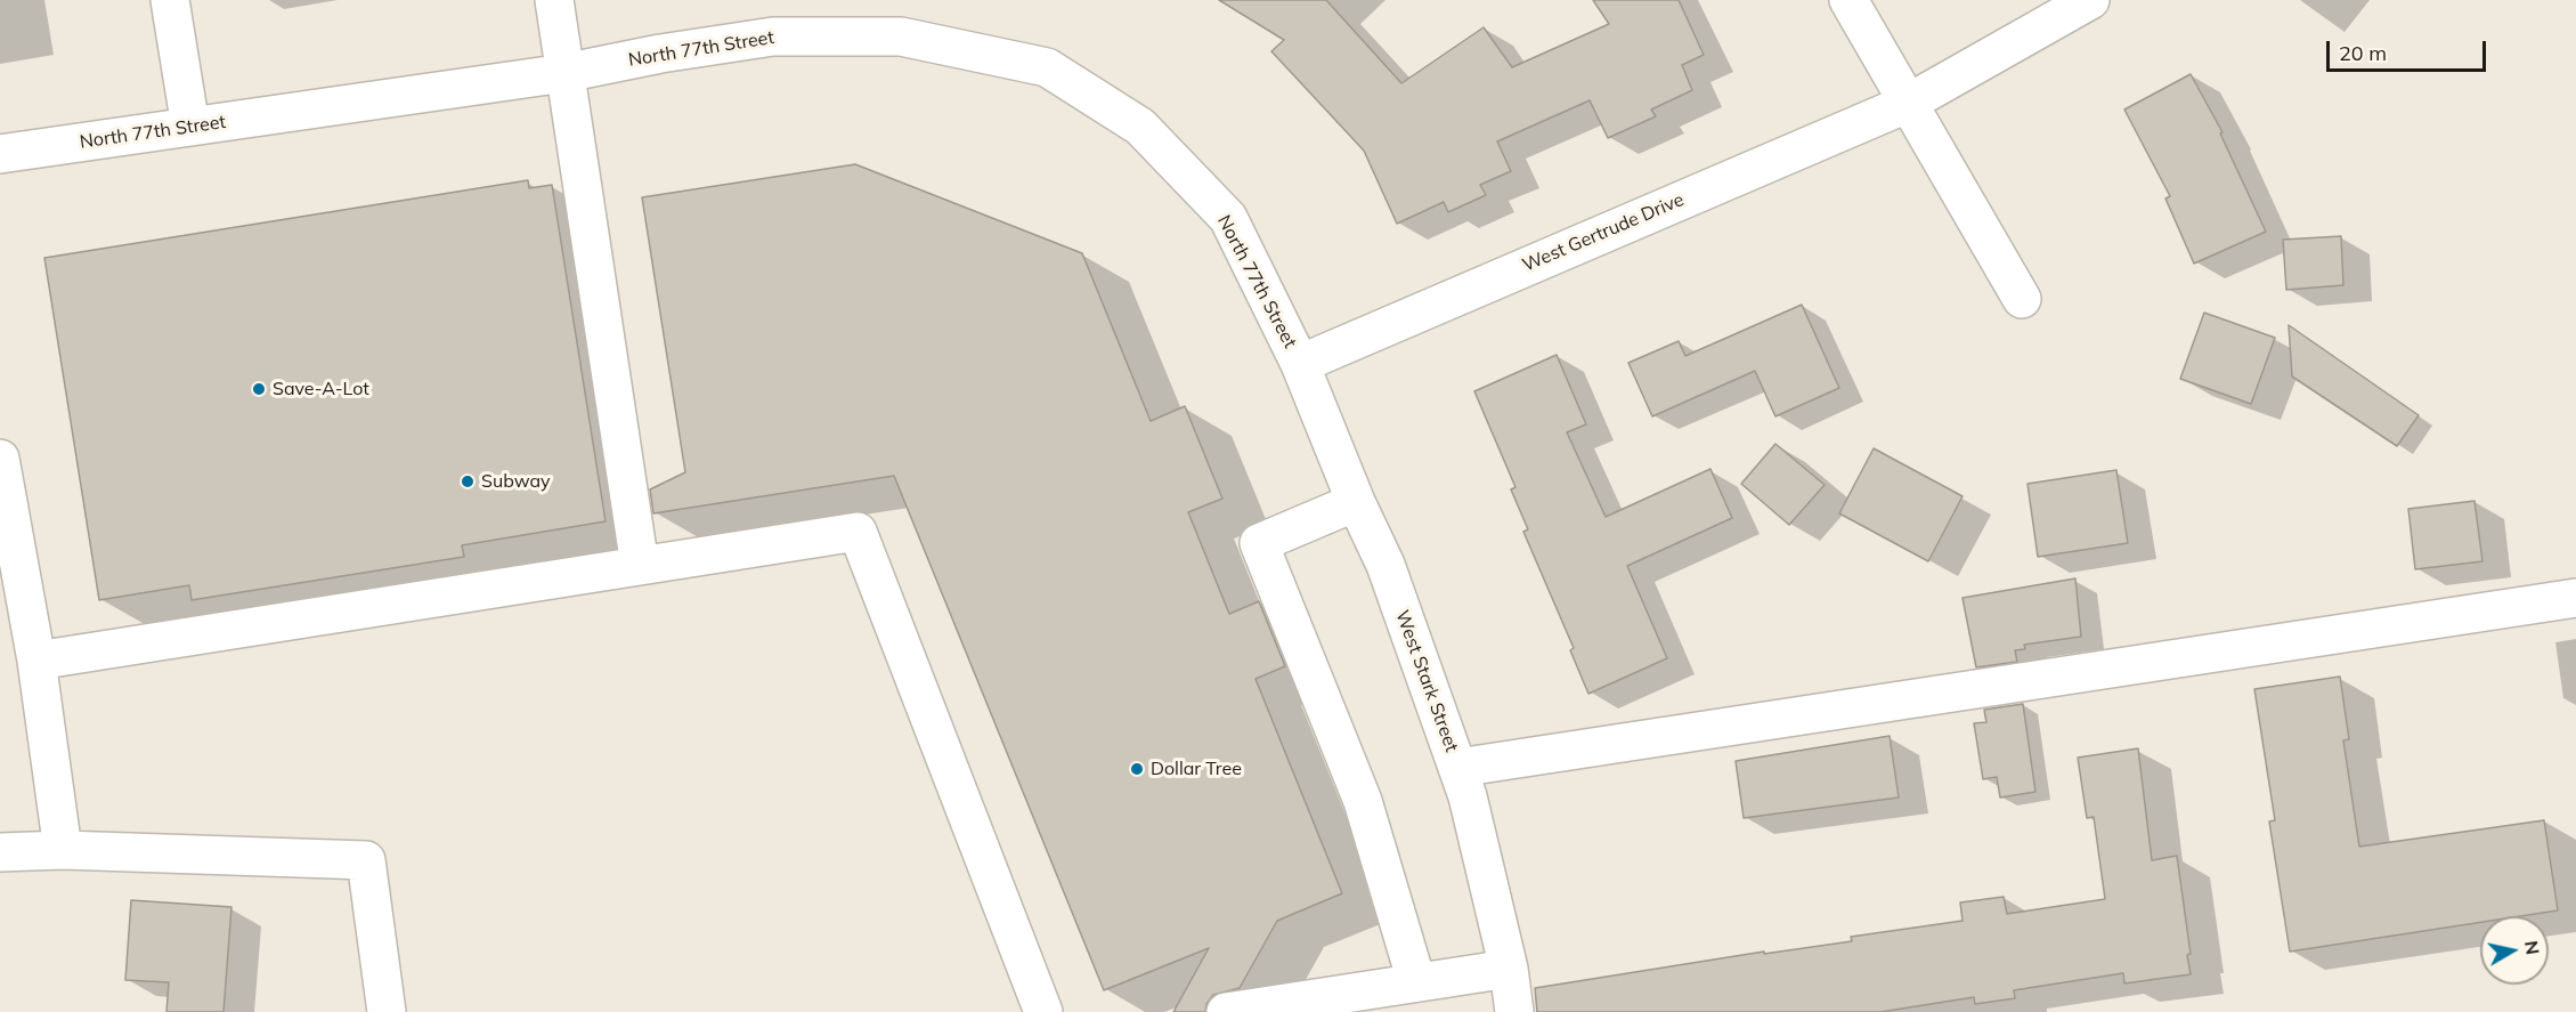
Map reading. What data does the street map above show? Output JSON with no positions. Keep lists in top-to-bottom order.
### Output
{
  "streets": {
    "street": ["North 77th Street", "West Gertrude Drive", "West Stark Street"]
  },
  "crossings": [
    ["North 77th Street", "West Gertrude Drive"],
    ["North 77th Street", "West Stark Street"],
    ["West Gertrude Drive", "West Stark Street"]
  ],
  "places": ["Save-A-Lot", "Subway", "Dollar Tree"],
  "scale_bar": "20 m",
  "north": "right"
}
